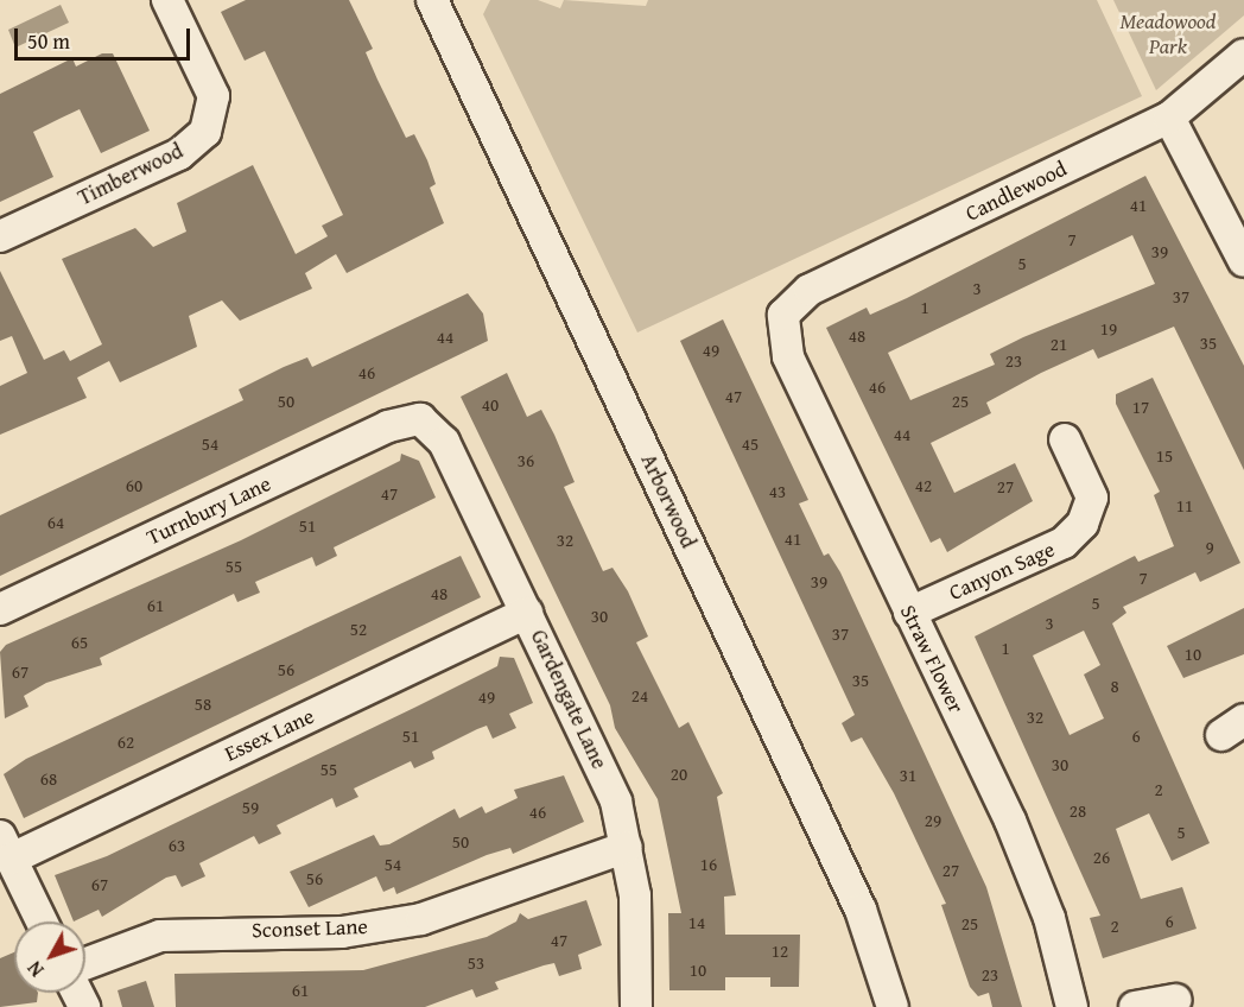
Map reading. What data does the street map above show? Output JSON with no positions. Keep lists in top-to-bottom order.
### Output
{
  "streets": {
    "street": [
      "Timberwood",
      "Candlewood",
      "Arborwood",
      "Turnbury Lane",
      "Canyon Sage",
      "Straw Flower",
      "Gardengate Lane",
      "Essex Lane",
      "Sconset Lane"
    ]
  },
  "crossings": [
    ["Candlewood", "Straw Flower"],
    ["Turnbury Lane", "Gardengate Lane"],
    ["Canyon Sage", "Straw Flower"],
    ["Gardengate Lane", "Essex Lane"],
    ["Gardengate Lane", "Sconset Lane"]
  ],
  "parks": ["Meadowood Park"],
  "house_numbers": [
    "41",
    "7",
    "39",
    "5",
    "3",
    "37",
    "1",
    "19",
    "48",
    "44",
    "35",
    "21",
    "49",
    "23",
    "46",
    "46",
    "47",
    "50",
    "25",
    "40",
    "17",
    "44",
    "54",
    "45",
    "15",
    "36",
    "60",
    "42",
    "27",
    "43",
    "47",
    "11",
    "64",
    "51",
    "41",
    "32",
    "9",
    "55",
    "7",
    "39",
    "48",
    "5",
    "61",
    "30",
    "3",
    "52",
    "37",
    "65",
    "1",
    "10",
    "56",
    "67",
    "35",
    "8",
    "24",
    "49",
    "58",
    "32",
    "51",
    "6",
    "62",
    "30",
    "55",
    "20",
    "31",
    "68",
    "2",
    "59",
    "28",
    "46",
    "29",
    "5",
    "50",
    "63",
    "26",
    "54",
    "16",
    "27",
    "56",
    "67",
    "6",
    "14",
    "25",
    "2",
    "47",
    "12",
    "53",
    "10",
    "23",
    "61"
  ],
  "scale_bar": "50 m",
  "north": "bottom left"
}
